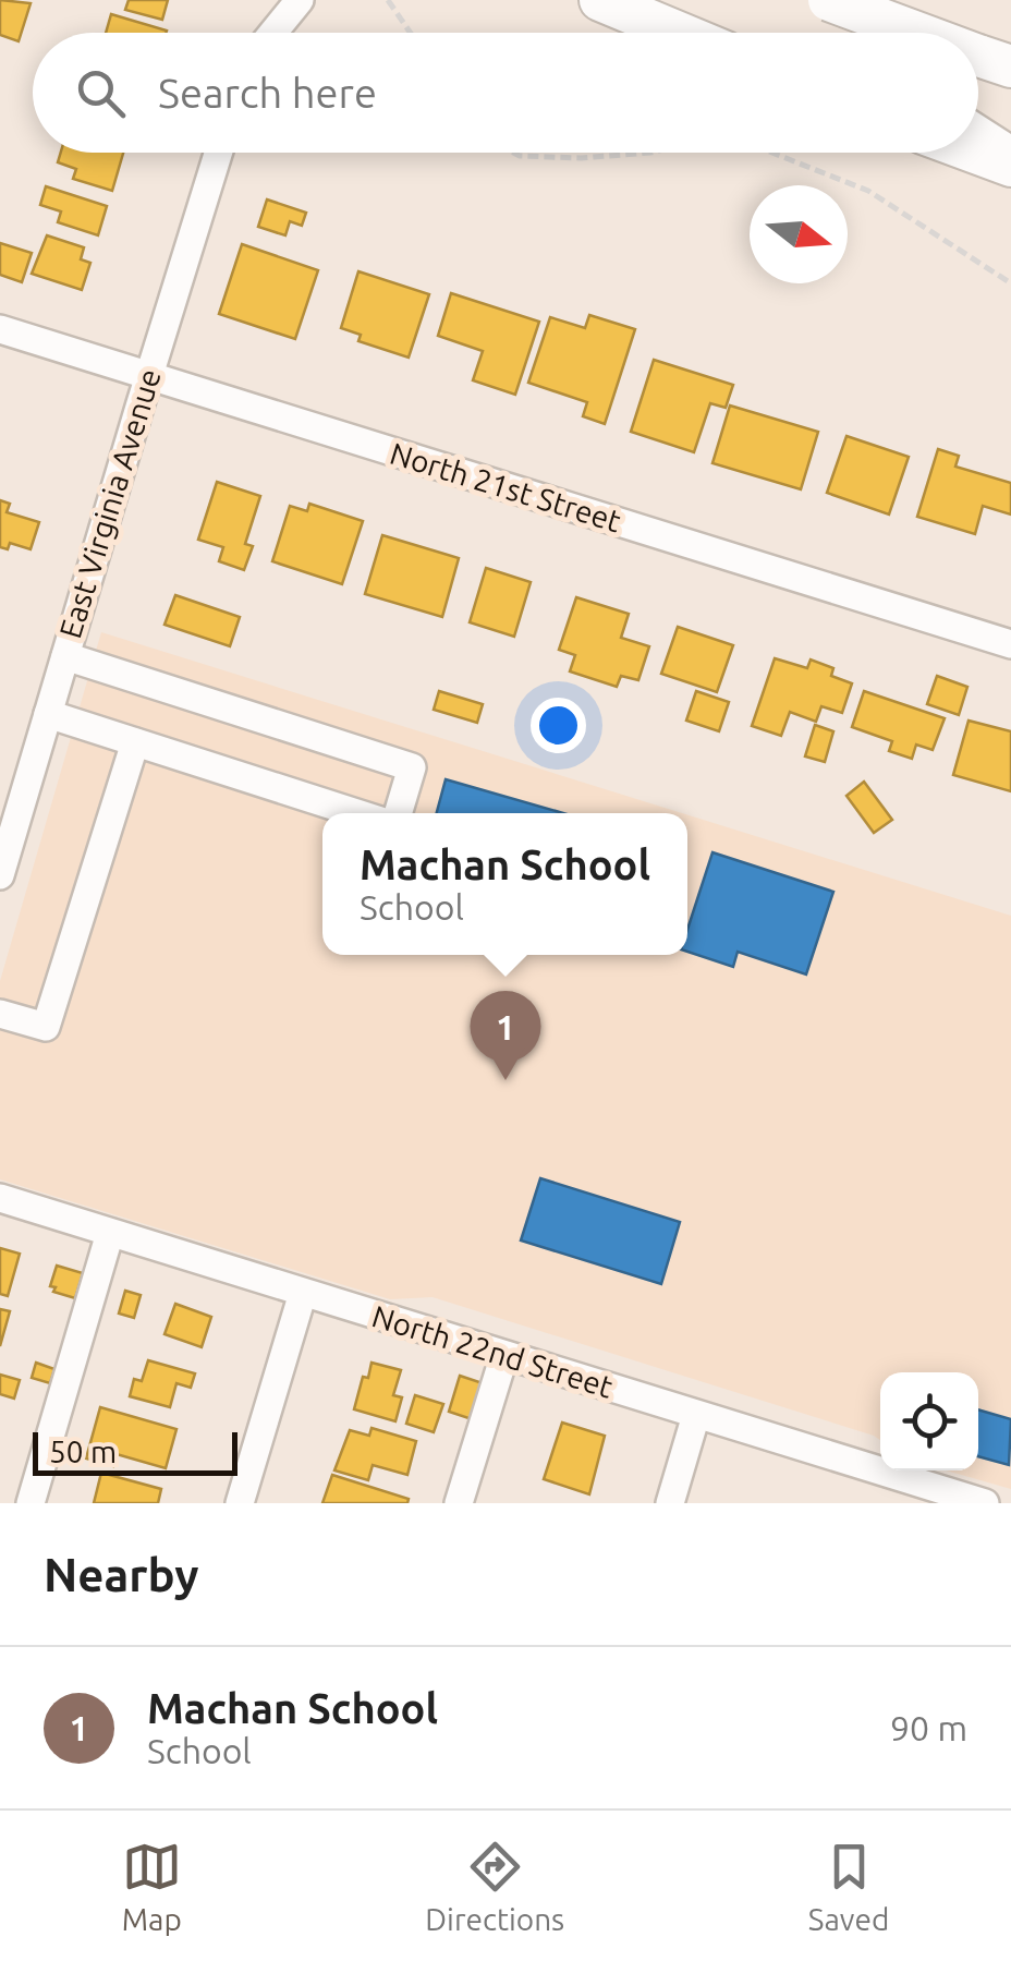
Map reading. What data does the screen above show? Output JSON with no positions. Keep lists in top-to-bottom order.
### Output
{
  "streets": {
    "street": ["North 21st Street", "East Virginia Avenue", "North 22nd Street"]
  },
  "crossings": [
    ["North 21st Street", "East Virginia Avenue"]
  ],
  "scale_bar": "50 m",
  "north": "right",
  "page": {
    "search": "Search here",
    "popup": ["Machan School", "School"],
    "pins": "1",
    "scale": "50 m",
    "heading": "Nearby",
    "list": [
      {
        "mark": "1",
        "name": "Machan School",
        "note": "School",
        "value": "90 m"
      }
    ],
    "nav": ["Map", "Directions", "Saved"]
  }
}
